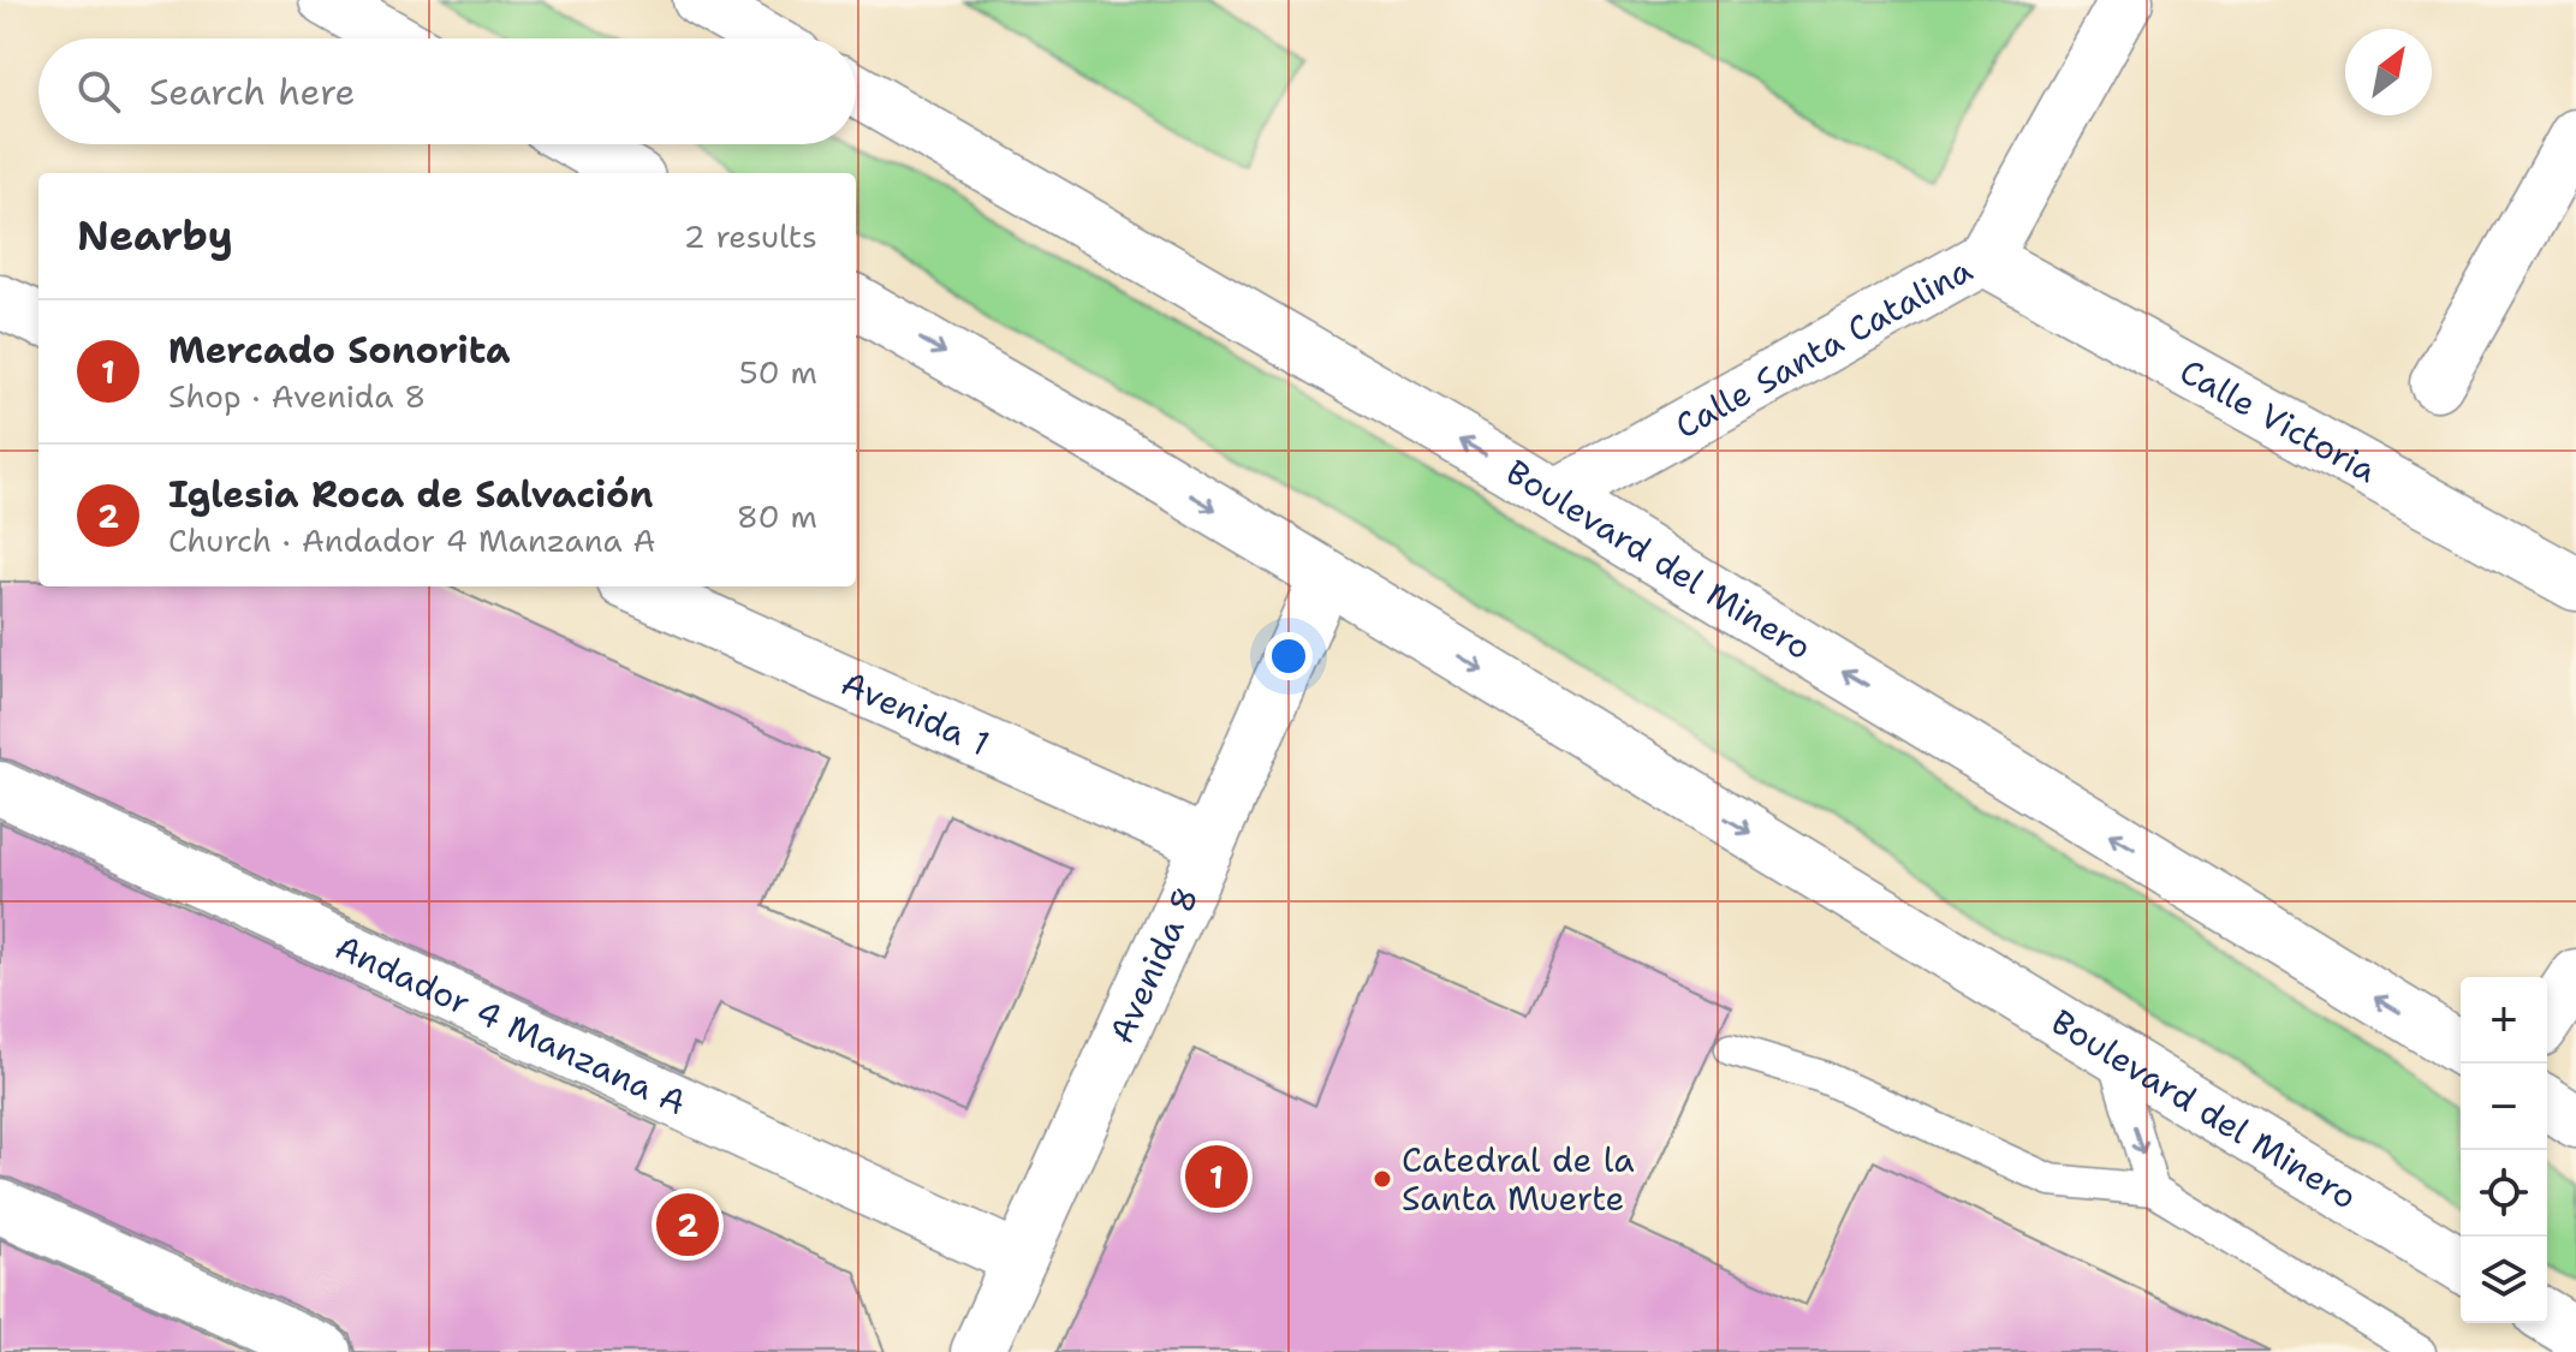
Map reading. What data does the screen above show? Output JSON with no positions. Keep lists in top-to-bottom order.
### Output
{
  "streets": {
    "street": [
      "Calle Santa Catalina",
      "Calle Victoria",
      "Boulevard del Minero",
      "Avenida 1",
      "Avenida 8",
      "Andador 4 Manzana A"
    ]
  },
  "crossings": [
    ["Calle Santa Catalina", "Calle Victoria"],
    ["Calle Santa Catalina", "Boulevard del Minero"],
    ["Boulevard del Minero", "Avenida 8"],
    ["Avenida 1", "Avenida 8"],
    ["Avenida 8", "Andador 4 Manzana A"]
  ],
  "places": ["Catedral de la Santa Muerte"],
  "north": "top right",
  "page": {
    "search": "Search here",
    "heading": ["Nearby", "2 results"],
    "list": [
      {
        "mark": "1",
        "name": "Mercado Sonorita",
        "note": "Shop · Avenida 8",
        "value": "50 m"
      },
      {
        "mark": "2",
        "name": "Iglesia Roca de Salvación",
        "note": "Church · Andador 4 Manzana A",
        "value": "80 m"
      }
    ],
    "map_buttons": ["+", "−"],
    "pins": ["1", "2"]
  }
}
